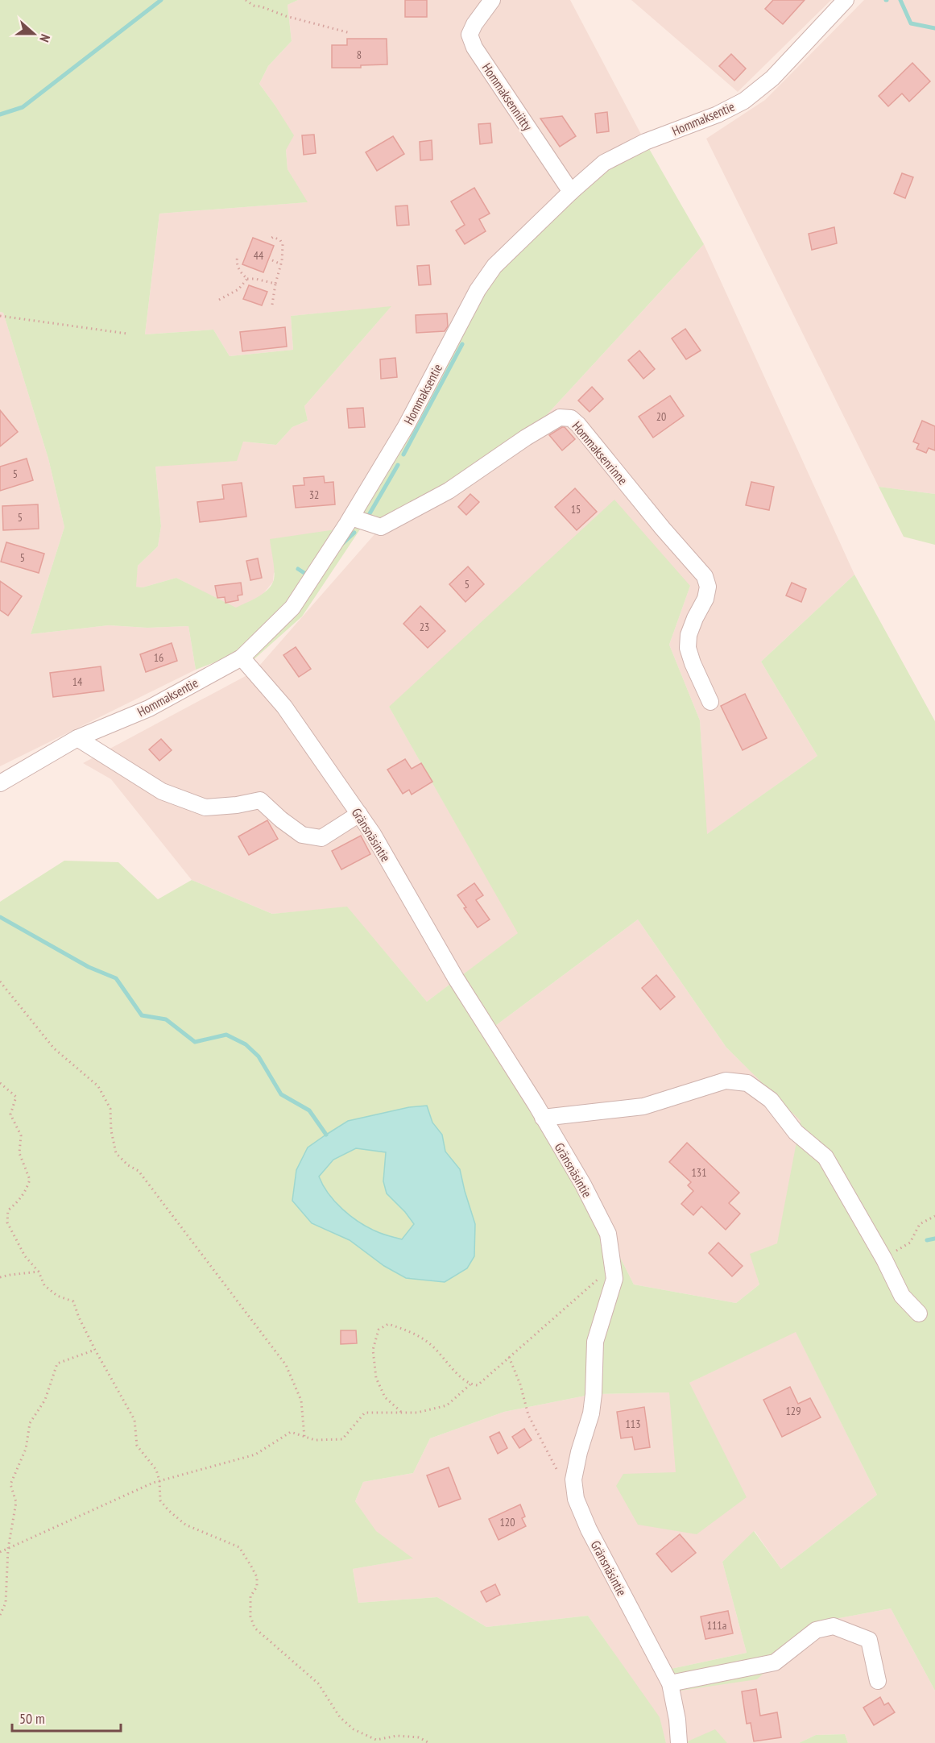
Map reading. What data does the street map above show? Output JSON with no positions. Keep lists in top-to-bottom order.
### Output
{
  "streets": {
    "street": [
      "Hommaksenniitty",
      "Hommaksentie",
      "Hommaksenrinne",
      "Gränsnäsintie"
    ]
  },
  "crossings": [
    ["Hommaksenniitty", "Hommaksentie"],
    ["Hommaksentie", "Hommaksenrinne"],
    ["Hommaksentie", "Gränsnäsintie"]
  ],
  "house_numbers": [
    "8",
    "44",
    "20",
    "5",
    "32",
    "15",
    "5",
    "5",
    "5",
    "23",
    "16",
    "14",
    "131",
    "129",
    "113",
    "120",
    "111a"
  ],
  "scale_bar": "50 m",
  "north": "right"
}
